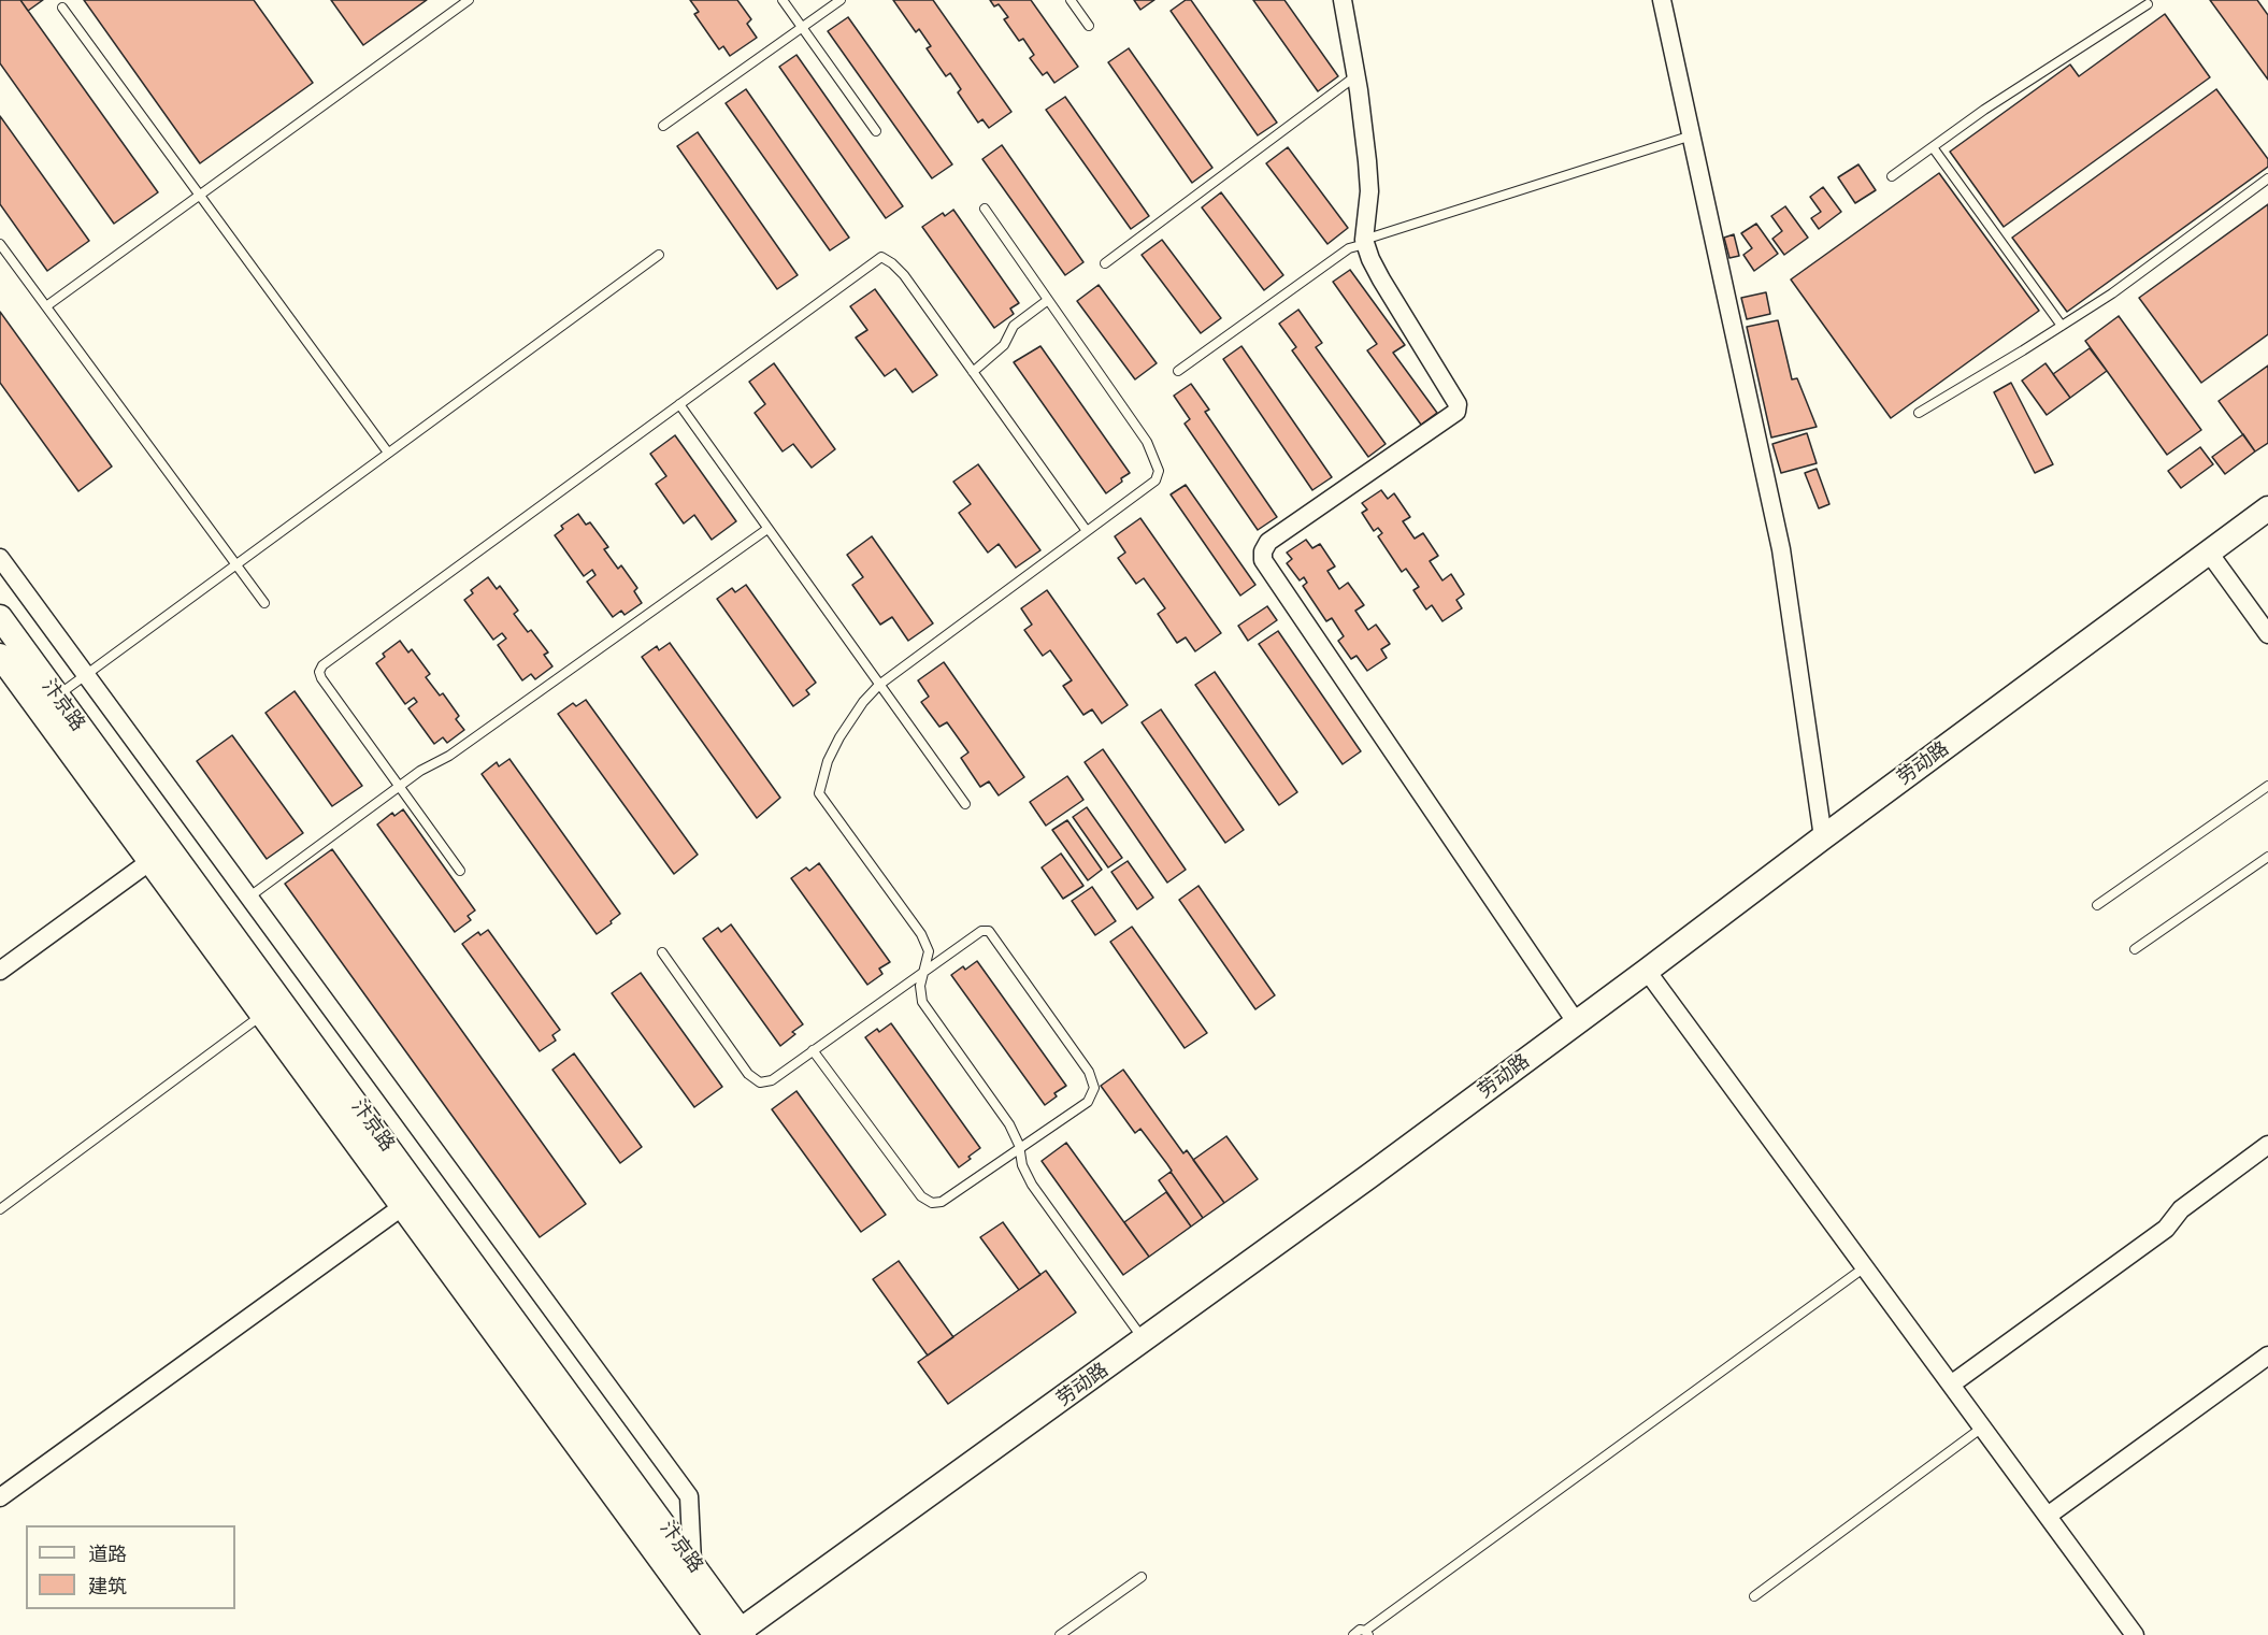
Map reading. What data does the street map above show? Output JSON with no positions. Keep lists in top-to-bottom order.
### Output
{
  "streets": {
    "main road": ["汴京路", "劳动路"]
  },
  "crossings": [
    ["汴京路", "劳动路"]
  ],
  "legend": ["道路", "建筑"]
}
